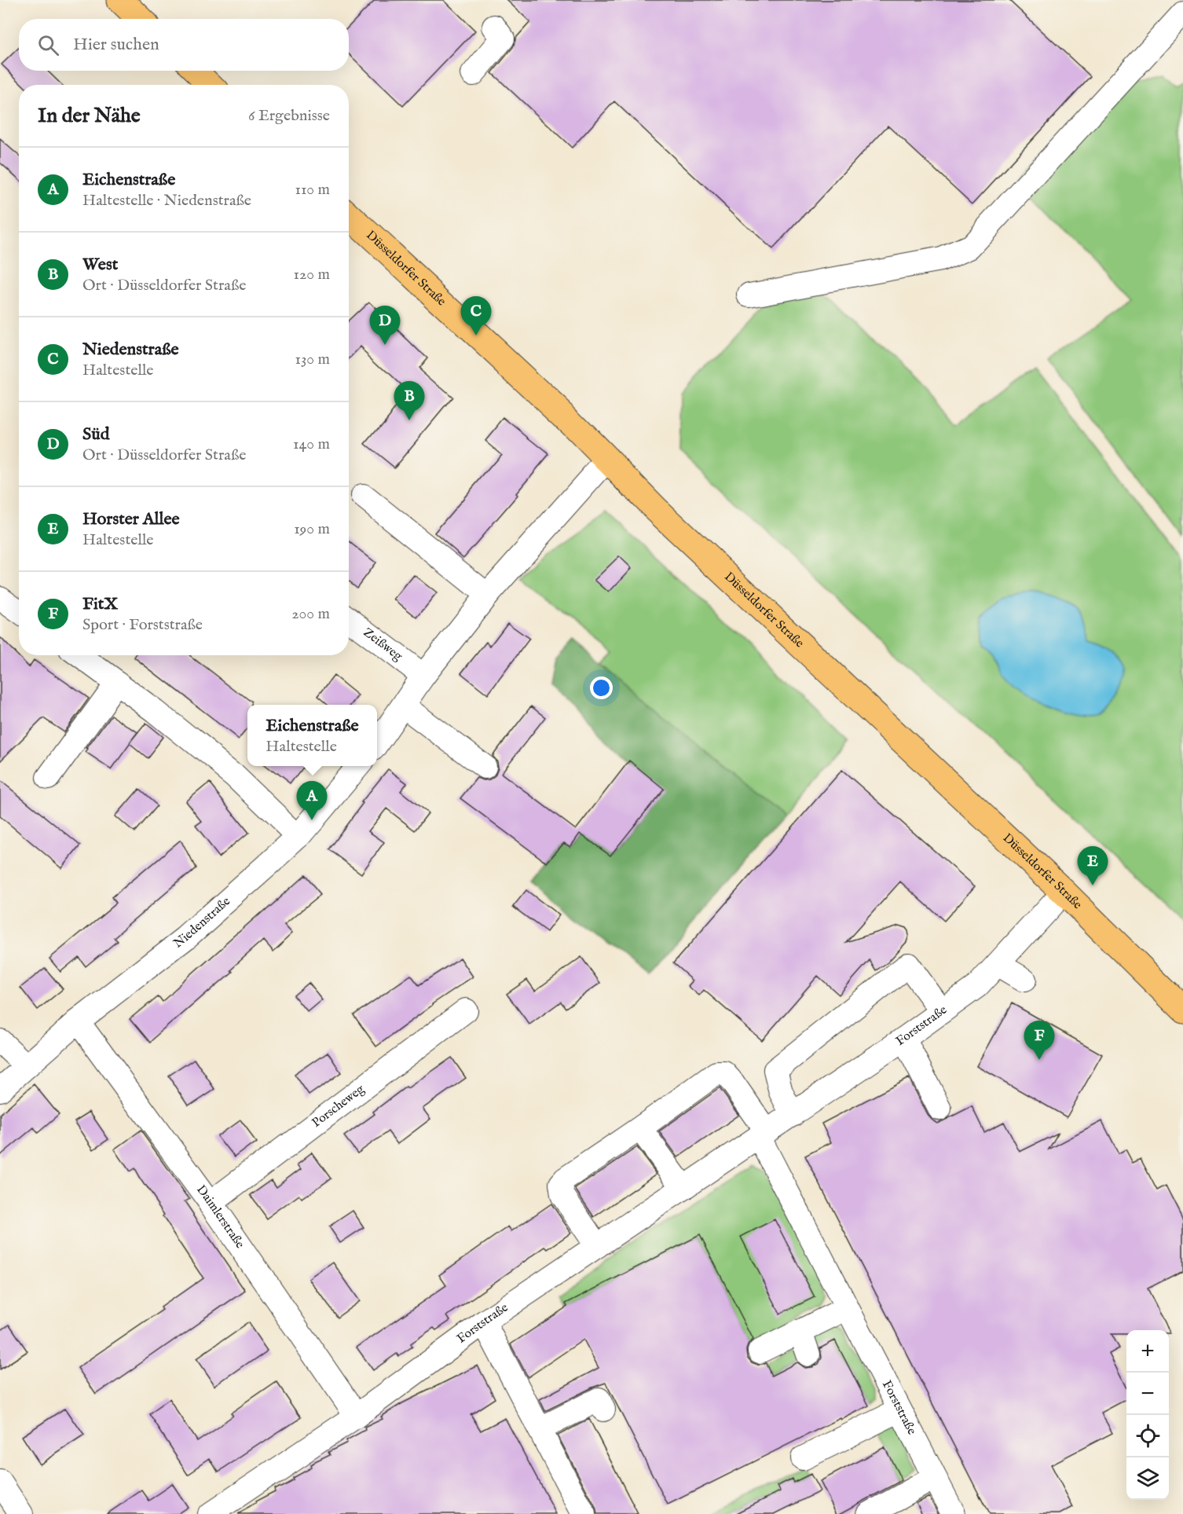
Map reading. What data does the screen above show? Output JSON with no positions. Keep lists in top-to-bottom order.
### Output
{
  "streets": {
    "main road": ["Düsseldorfer Straße"],
    "street": [
      "Zeißweg",
      "Niedenstraße",
      "Forststraße",
      "Porscheweg",
      "Daimlerstraße"
    ]
  },
  "crossings": [
    ["Düsseldorfer Straße", "Forststraße"],
    ["Niedenstraße", "Daimlerstraße"],
    ["Forststraße", "Daimlerstraße"],
    ["Porscheweg", "Daimlerstraße"]
  ],
  "page": {
    "search": "Hier suchen",
    "heading": ["In der Nähe", "6 Ergebnisse"],
    "list": [
      {
        "mark": "A",
        "name": "Eichenstraße",
        "note": "Haltestelle · Niedenstraße",
        "value": "110 m"
      },
      {
        "mark": "B",
        "name": "West",
        "note": "Ort · Düsseldorfer Straße",
        "value": "120 m"
      },
      {
        "mark": "C",
        "name": "Niedenstraße",
        "note": "Haltestelle",
        "value": "130 m"
      },
      {
        "mark": "D",
        "name": "Süd",
        "note": "Ort · Düsseldorfer Straße",
        "value": "140 m"
      },
      {
        "mark": "E",
        "name": "Horster Allee",
        "note": "Haltestelle",
        "value": "190 m"
      },
      {
        "mark": "F",
        "name": "FitX",
        "note": "Sport · Forststraße",
        "value": "200 m"
      }
    ],
    "pins": [
      "C",
      "D",
      "B",
      "A",
      "E",
      "F"
    ],
    "popup": ["Eichenstraße", "Haltestelle"],
    "map_buttons": ["+", "−"]
  }
}
